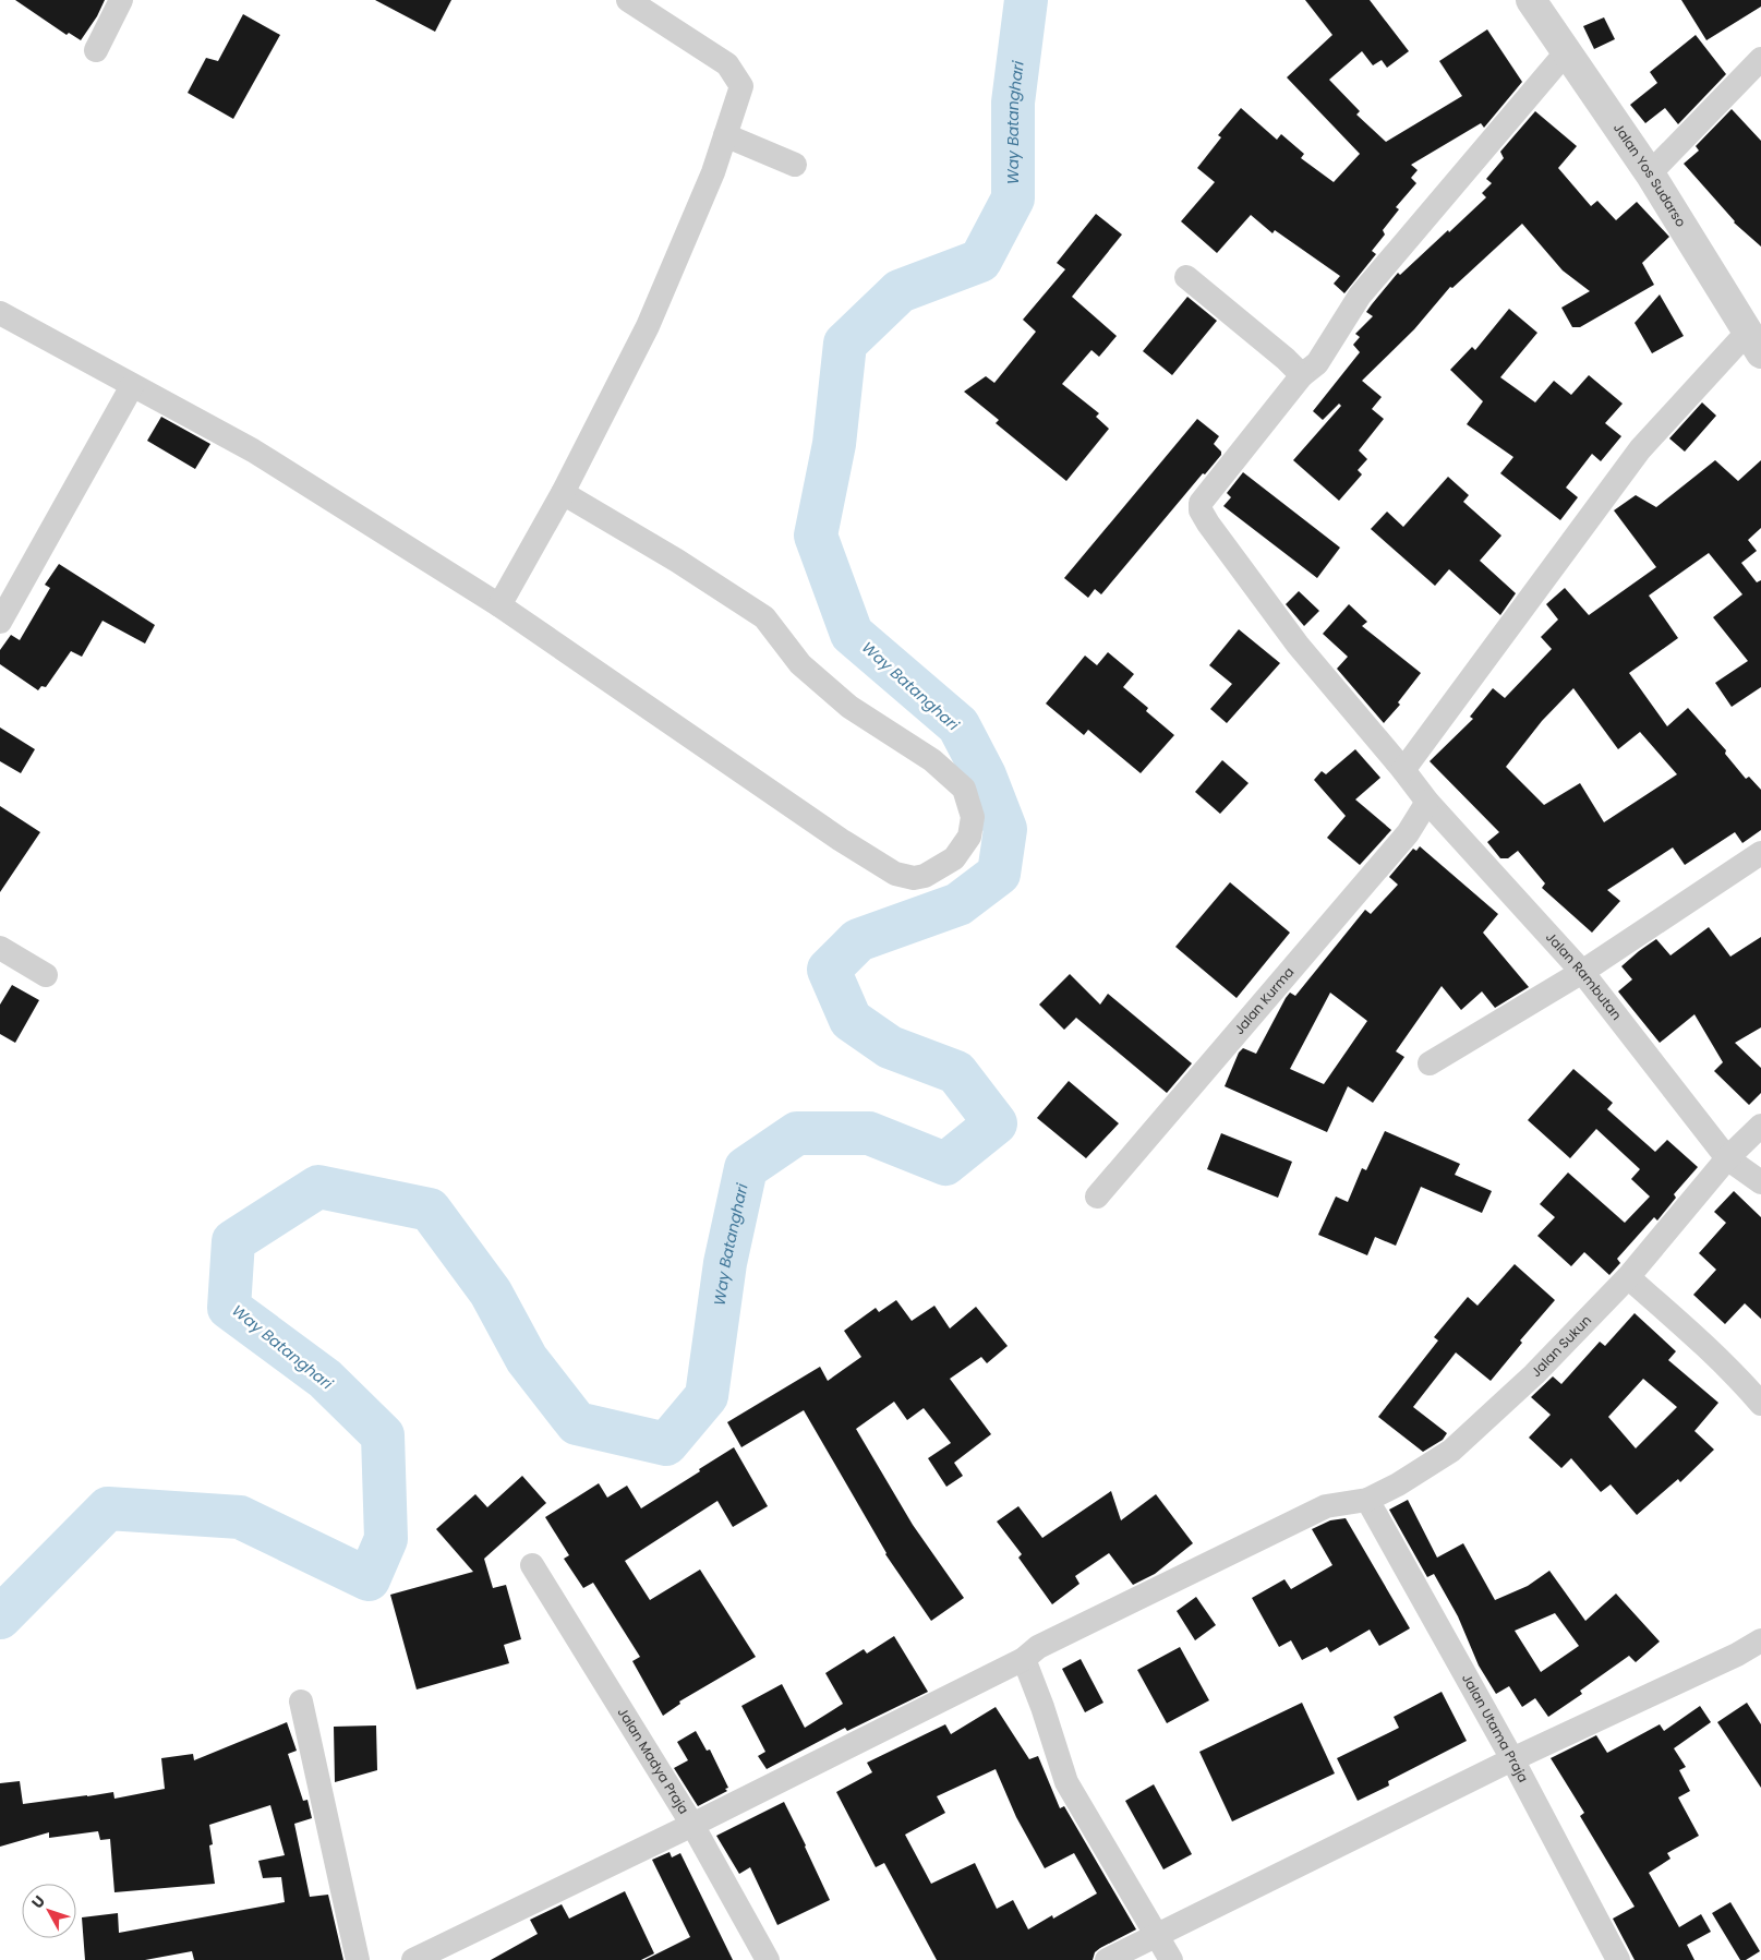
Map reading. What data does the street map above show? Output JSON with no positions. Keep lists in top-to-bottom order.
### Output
{
  "streets": {
    "street": [
      "Jalan Yos Sudarso",
      "Jalan Rambutan",
      "Jalan Kurma",
      "Jalan Sukun",
      "Jalan Utama Praja",
      "Jalan Madya Praja"
    ]
  },
  "crossings": [
    ["Jalan Yos Sudarso", "Jalan Rambutan"],
    ["Jalan Rambutan", "Jalan Kurma"],
    ["Jalan Rambutan", "Jalan Sukun"],
    ["Jalan Sukun", "Jalan Utama Praja"],
    ["Jalan Sukun", "Jalan Madya Praja"]
  ],
  "water": ["Way Batanghari"],
  "north": "top left"
}
